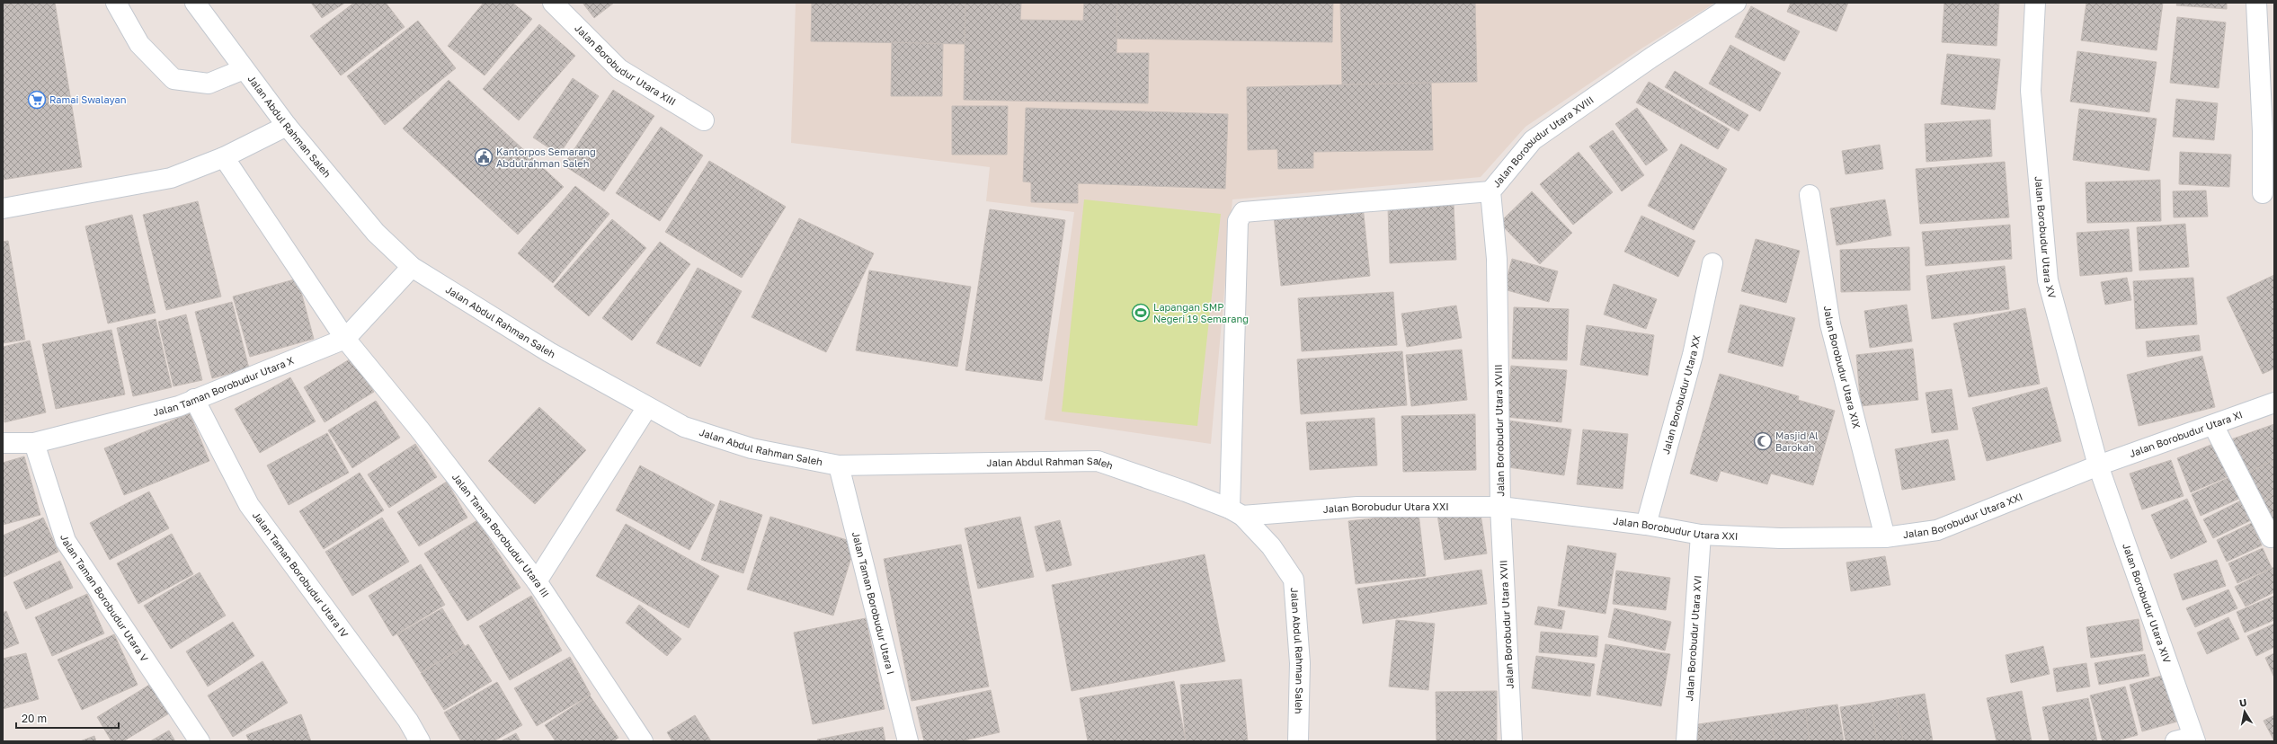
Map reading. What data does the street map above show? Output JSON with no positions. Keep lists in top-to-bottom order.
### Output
{
  "streets": {
    "street": [
      "Jalan Borobudur Utara XIII",
      "Jalan Abdul Rahman Saleh",
      "Jalan Borobudur Utara XVIII",
      "Jalan Borobudur Utara XV",
      "Jalan Borobudur Utara XIX",
      "Jalan Taman Borobudur Utara X",
      "Jalan Borobudur Utara XX",
      "Jalan Borobudur Utara XI",
      "Jalan Borobudur Utara XXI",
      "Jalan Taman Borobudur Utara III",
      "Jalan Taman Borobudur Utara IV",
      "Jalan Taman Borobudur Utara V",
      "Jalan Taman Borobudur Utara I",
      "Jalan Borobudur Utara XIV",
      "Jalan Borobudur Utara XVII",
      "Jalan Borobudur Utara XVI"
    ]
  },
  "crossings": [
    ["Jalan Abdul Rahman Saleh", "Jalan Taman Borobudur Utara X"],
    ["Jalan Abdul Rahman Saleh", "Jalan Borobudur Utara XXI"],
    ["Jalan Abdul Rahman Saleh", "Jalan Taman Borobudur Utara I"],
    ["Jalan Borobudur Utara XVIII", "Jalan Borobudur Utara XXI"],
    ["Jalan Borobudur Utara XVIII", "Jalan Borobudur Utara XVII"],
    ["Jalan Borobudur Utara XV", "Jalan Borobudur Utara XI"],
    ["Jalan Borobudur Utara XV", "Jalan Borobudur Utara XXI"],
    ["Jalan Borobudur Utara XV", "Jalan Borobudur Utara XIV"],
    ["Jalan Borobudur Utara XIX", "Jalan Borobudur Utara XXI"],
    ["Jalan Taman Borobudur Utara X", "Jalan Taman Borobudur Utara III"],
    ["Jalan Taman Borobudur Utara X", "Jalan Taman Borobudur Utara IV"],
    ["Jalan Taman Borobudur Utara X", "Jalan Taman Borobudur Utara V"],
    ["Jalan Borobudur Utara XX", "Jalan Borobudur Utara XXI"],
    ["Jalan Borobudur Utara XI", "Jalan Borobudur Utara XXI"],
    ["Jalan Borobudur Utara XI", "Jalan Borobudur Utara XIV"],
    ["Jalan Borobudur Utara XXI", "Jalan Borobudur Utara XIV"],
    ["Jalan Borobudur Utara XXI", "Jalan Borobudur Utara XVII"],
    ["Jalan Borobudur Utara XXI", "Jalan Borobudur Utara XVI"]
  ],
  "places": {
    "supermarket": ["Ramai Swalayan"],
    "public building": ["Kantorpos Semarang Abdulrahman Saleh"],
    "sports": ["Lapangan SMP Negeri 19 Semarang"],
    "mosque": ["Masjid Al Barokah"]
  },
  "scale_bar": "20 m",
  "north": "top"
}
